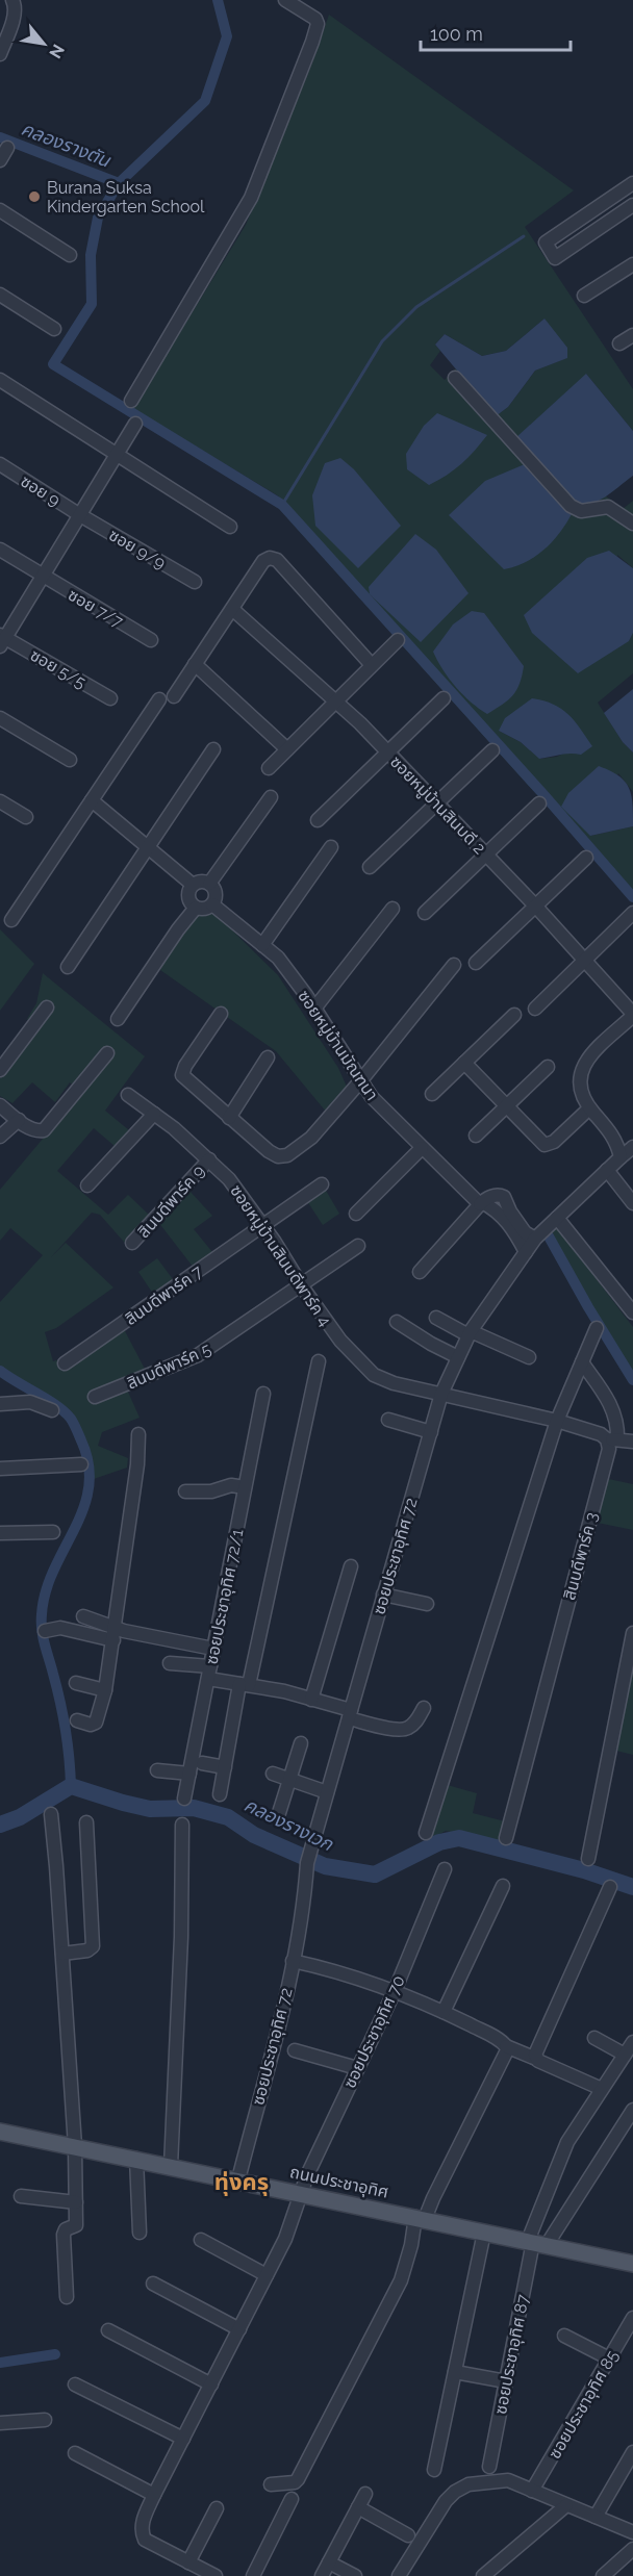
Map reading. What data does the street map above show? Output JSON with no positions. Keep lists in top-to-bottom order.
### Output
{
  "streets": {
    "main road": ["ถนนประชาอุทิศ"],
    "street": [
      "ซอย 9",
      "ซอย 9/9",
      "ซอย 7/7",
      "ซอย 5/5",
      "ซอยหมู่บ้านสินบดี 2",
      "ซอยหมู่บ้านมัณฑนา",
      "สินบดีพาร์ค 9",
      "ซอยหมู่บ้านสินบดีพาร์ค 4",
      "สินบดีพาร์ค 7",
      "สินบดีพาร์ค 5",
      "ซอยประชาอุทิศ 72",
      "สินบดีพาร์ค 3",
      "ซอยประชาอุทิศ 72/1",
      "ซอยประชาอุทิศ 70",
      "ซอยประชาอุทิศ 87",
      "ซอยประชาอุทิศ 85"
    ]
  },
  "crossings": [
    ["ซอย 9", "ซอย 9/9"],
    ["ซอยหมู่บ้านมัณฑนา", "ซอยประชาอุทิศ 72"],
    ["สินบดีพาร์ค 9", "ซอยหมู่บ้านสินบดีพาร์ค 4"],
    ["ซอยหมู่บ้านสินบดีพาร์ค 4", "สินบดีพาร์ค 7"],
    ["ซอยหมู่บ้านสินบดีพาร์ค 4", "สินบดีพาร์ค 5"],
    ["ซอยหมู่บ้านสินบดีพาร์ค 4", "ซอยประชาอุทิศ 72"],
    ["ซอยประชาอุทิศ 72", "ถนนประชาอุทิศ"],
    ["ซอยประชาอุทิศ 70", "ถนนประชาอุทิศ"],
    ["ถนนประชาอุทิศ", "ซอยประชาอุทิศ 87"]
  ],
  "districts": ["ทุ่งครุ"],
  "water": ["คลองรางตัน", "คลองรางเวก"],
  "places": ["Burana Suksa Kindergarten School"],
  "scale_bar": "100 m",
  "north": "bottom right"
}
